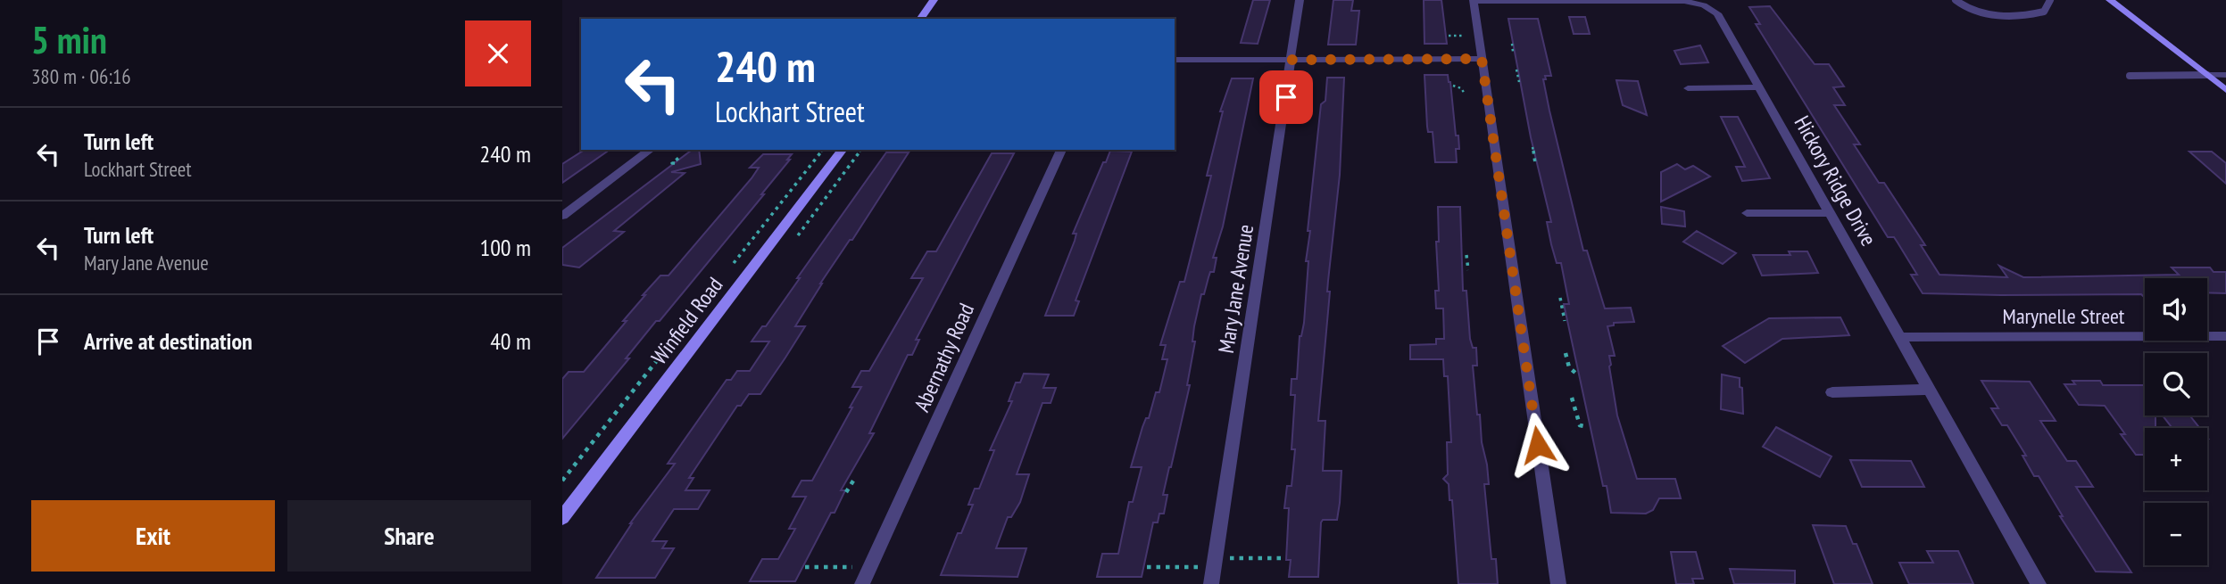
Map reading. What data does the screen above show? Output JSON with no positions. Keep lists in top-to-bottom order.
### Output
{
  "streets": {
    "street": [
      "Hickory Ridge Drive",
      "Mary Jane Avenue",
      "Marynelle Street",
      "Winfield Road",
      "Abernathy Road"
    ]
  },
  "crossings": [
    ["Hickory Ridge Drive", "Marynelle Street"]
  ],
  "page": {
    "heading": ["5 min", "380 m · 06:16"],
    "turn": ["240 m", "Lockhart Street"],
    "list": [
      {
        "name": "Turn left",
        "note": "Lockhart Street",
        "value": "240 m"
      },
      {
        "name": "Turn left",
        "note": "Mary Jane Avenue",
        "value": "100 m"
      },
      {
        "name": "Arrive at destination",
        "value": "40 m"
      }
    ],
    "map_buttons": ["+", "−"],
    "buttons": ["Exit", "Share"]
  }
}
